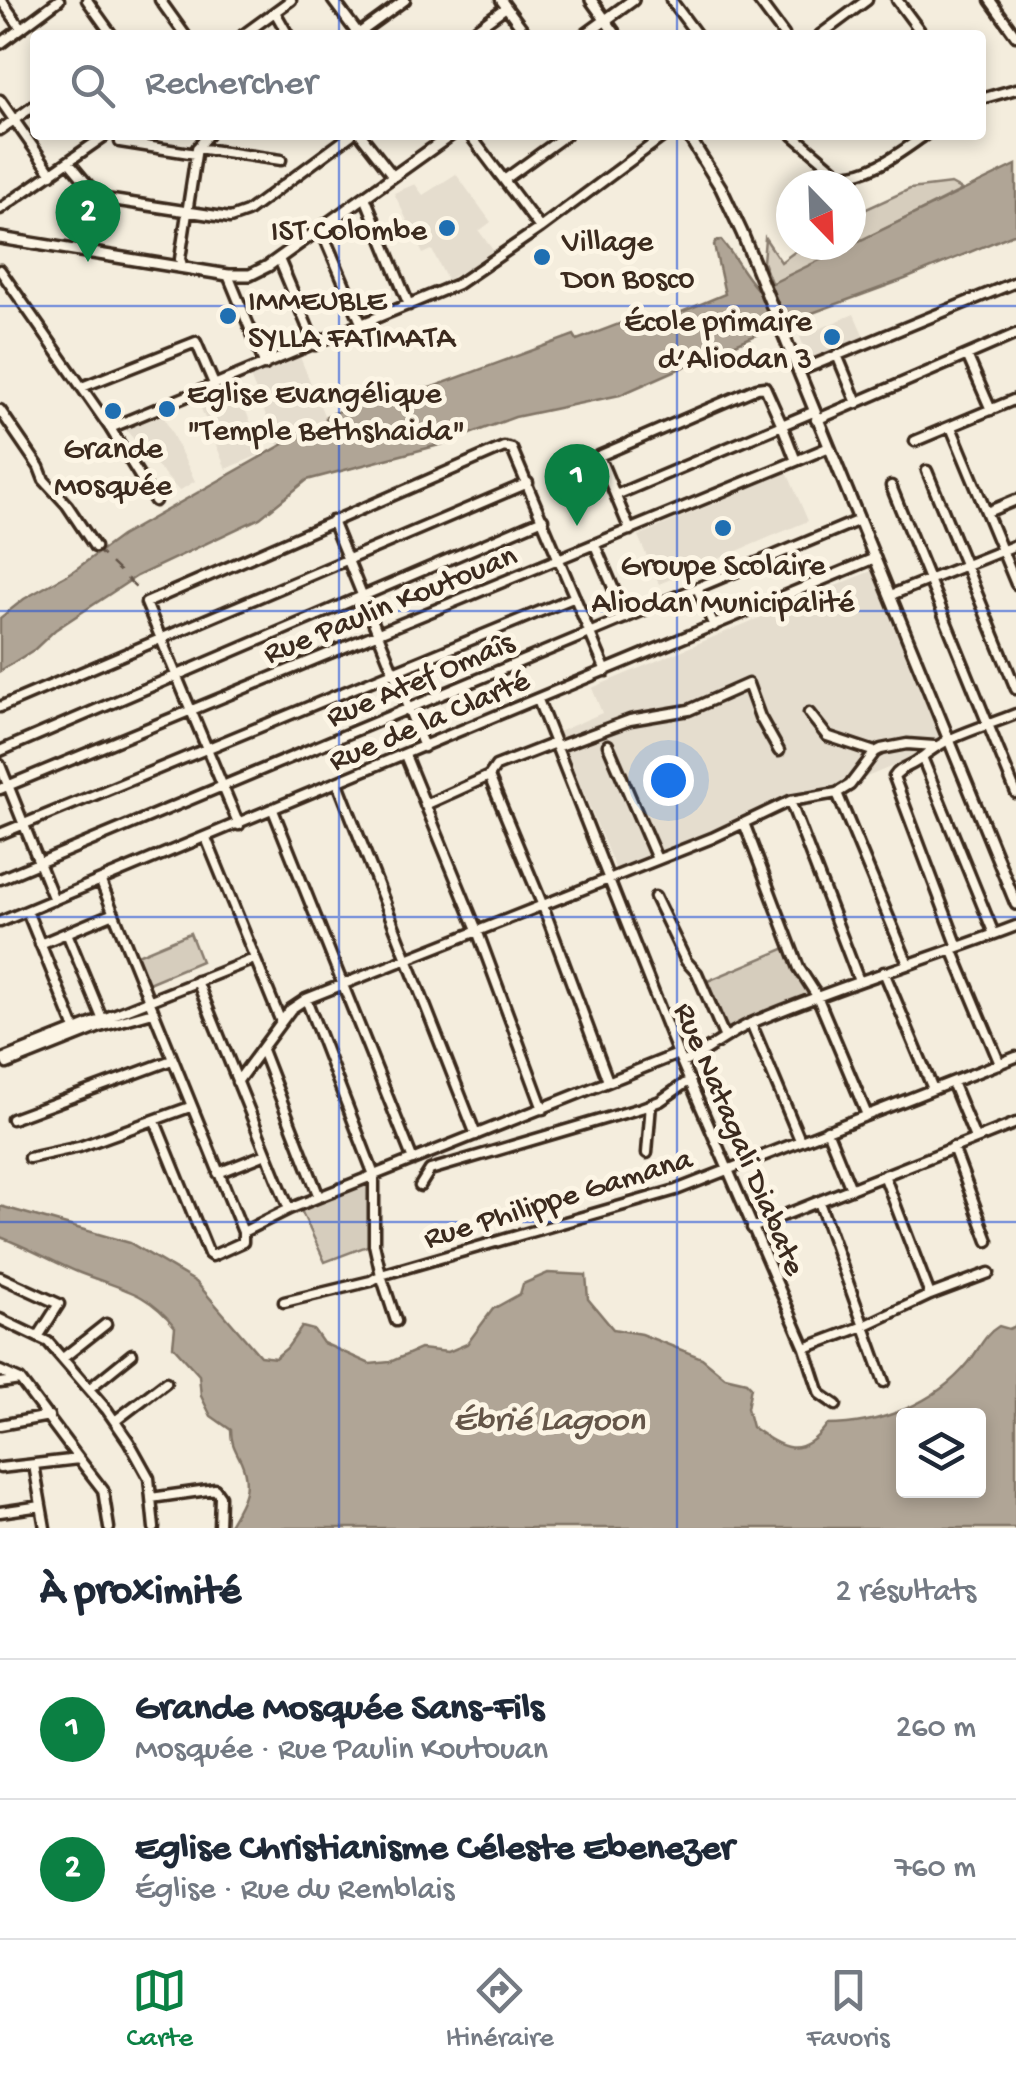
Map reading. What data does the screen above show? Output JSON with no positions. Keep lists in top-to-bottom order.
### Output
{
  "streets": {
    "street": [
      "Rue Paulin Koutouan",
      "Rue Atef Omaîs",
      "Rue de la Clarté",
      "Rue Natagali Diabate",
      "Rue Philippe Gamana"
    ]
  },
  "crossings": [
    ["Rue de la Clarté", "Rue Natagali Diabate"],
    ["Rue Natagali Diabate", "Rue Philippe Gamana"]
  ],
  "water": ["Ébrié Lagoon"],
  "places": [
    "IST Colombe",
    "Village Don Bosco",
    "IMMEUBLE SYLLA FATIMATA",
    "École primaire d’Aliodan 3",
    "Eglise Evangélique \"Temple Bethshaida\"",
    "Grande Mosquée",
    "Groupe Scolaire Aliodan Municipalité"
  ],
  "north": "bottom right",
  "page": {
    "search": "Rechercher",
    "pins": ["2", "1"],
    "heading": ["À proximité", "2 résultats"],
    "list": [
      {
        "mark": "1",
        "name": "Grande Mosquée Sans-Fils",
        "note": "Mosquée · Rue Paulin Koutouan",
        "value": "260 m"
      },
      {
        "mark": "2",
        "name": "Eglise Christianisme Céleste Ebenezer",
        "note": "Église · Rue du Remblais",
        "value": "760 m"
      }
    ],
    "nav": ["Carte", "Itinéraire", "Favoris"]
  }
}
